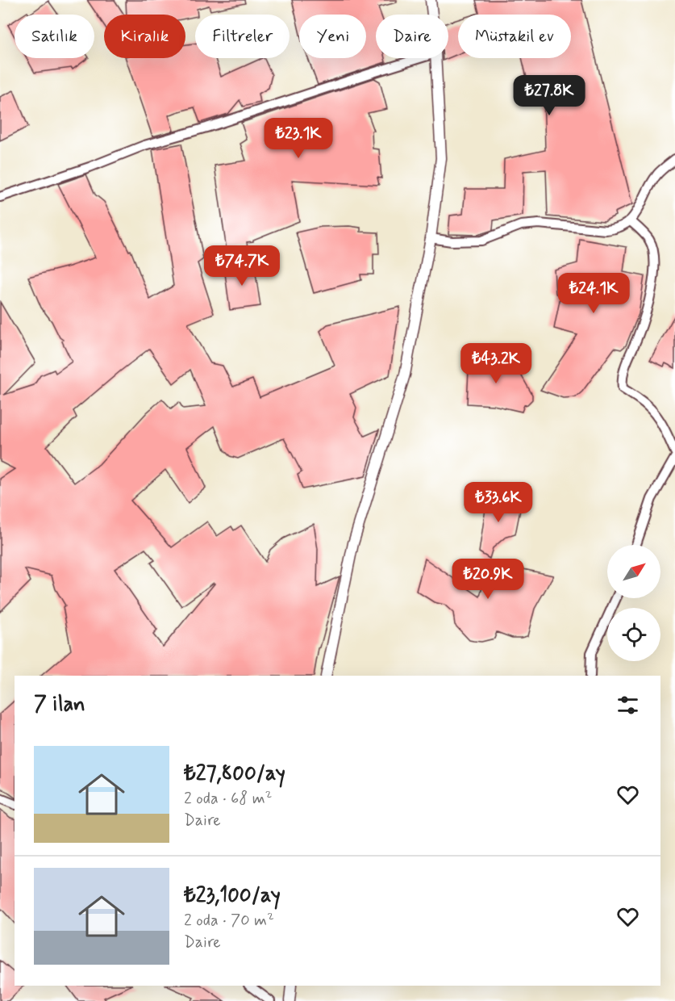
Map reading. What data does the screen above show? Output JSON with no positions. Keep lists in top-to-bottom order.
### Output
{
  "north": "top right",
  "page": {
    "chip": [
      "Satılık",
      "Kiralık",
      "Filtreler",
      "Yeni",
      "Daire",
      "Müstakil ev"
    ],
    "price": [
      "₺27.8K",
      "₺23.1K",
      "₺74.7K",
      "₺24.1K",
      "₺43.2K",
      "₺33.6K",
      "₺20.9K"
    ],
    "heading": "7 ilan",
    "list": [
      {
        "name": "₺27,800/ay",
        "note": "2 oda · 68 m² · Daire"
      },
      {
        "name": "₺23,100/ay",
        "note": "2 oda · 70 m² · Daire"
      }
    ]
  }
}
